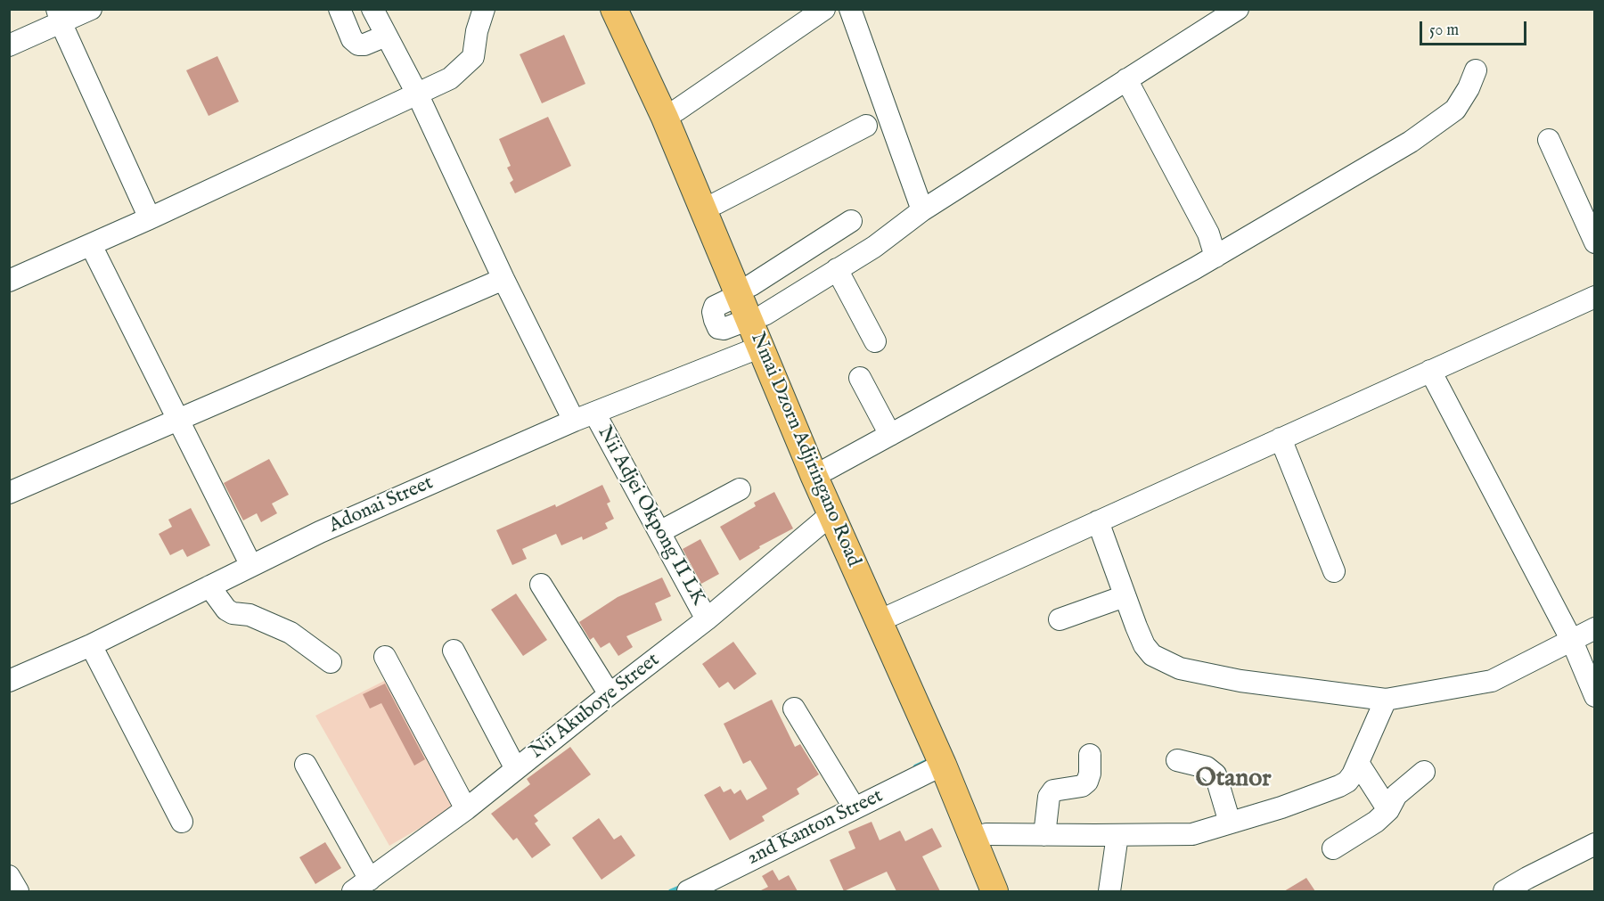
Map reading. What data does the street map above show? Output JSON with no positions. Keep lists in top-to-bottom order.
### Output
{
  "streets": {
    "main road": ["Nmai Dzorn Adjiringano Road"],
    "street": [
      "Adonai Street",
      "Nii Adjei Okpong II LK",
      "Nii Akuboye Street",
      "2nd Kanton Street"
    ]
  },
  "crossings": [
    ["Nmai Dzorn Adjiringano Road", "Adonai Street"],
    ["Nmai Dzorn Adjiringano Road", "Nii Akuboye Street"],
    ["Nmai Dzorn Adjiringano Road", "2nd Kanton Street"],
    ["Adonai Street", "Nii Adjei Okpong II LK"],
    ["Nii Adjei Okpong II LK", "Nii Akuboye Street"]
  ],
  "districts": ["Otanor"],
  "scale_bar": "50 m"
}
